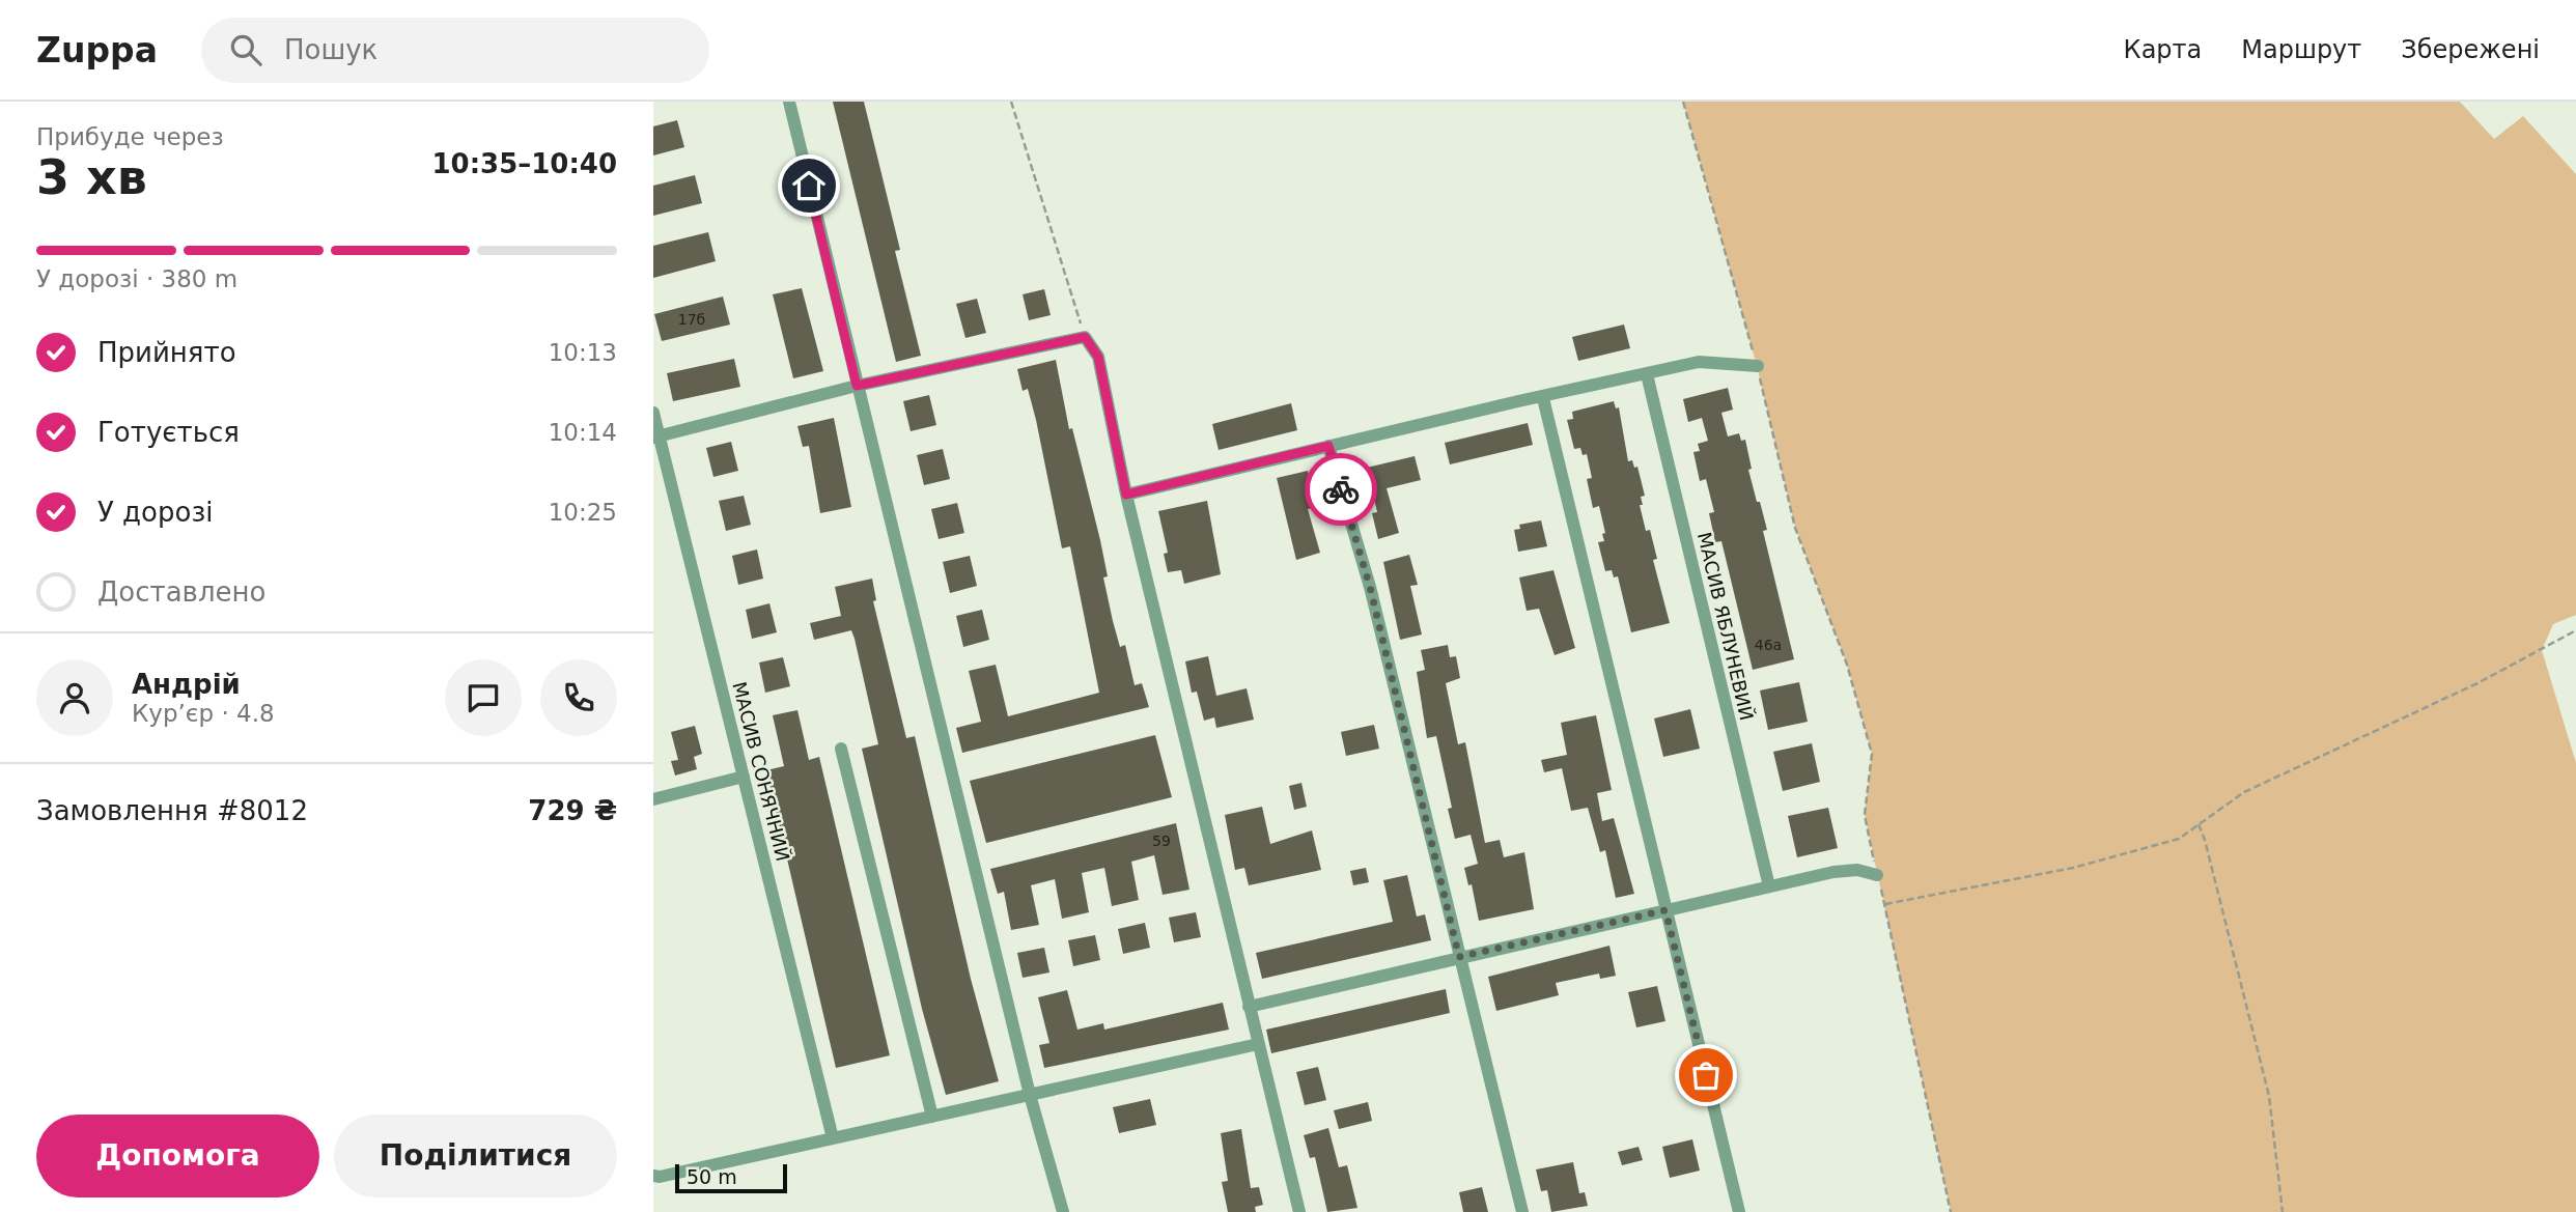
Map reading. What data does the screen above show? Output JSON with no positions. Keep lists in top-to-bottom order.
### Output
{
  "streets": {
    "street": ["МАСИВ ЯБЛУНЕВИЙ", "МАСИВ СОНЯЧНИЙ"]
  },
  "house_numbers": ["17б", "46а", "59"],
  "scale_bar": "50 m",
  "page": {
    "header": "Zuppa",
    "search": "Пошук",
    "nav": ["Карта", "Маршрут", "Збережені"],
    "heading": ["3 хв", "Прибуде через", "10:35–10:40"],
    "panel": [
      "Андрій",
      "Кур’єр · 4.8",
      "Замовлення #8012",
      "729 ₴"
    ],
    "bar": "У дорозі · 380 m",
    "list": [
      ["Прийнято", "10:13"],
      ["Готується", "10:14"],
      ["У дорозі", "10:25"],
      "Доставлено"
    ],
    "buttons": ["Допомога", "Поділитися"],
    "scale": "50 m"
  }
}
